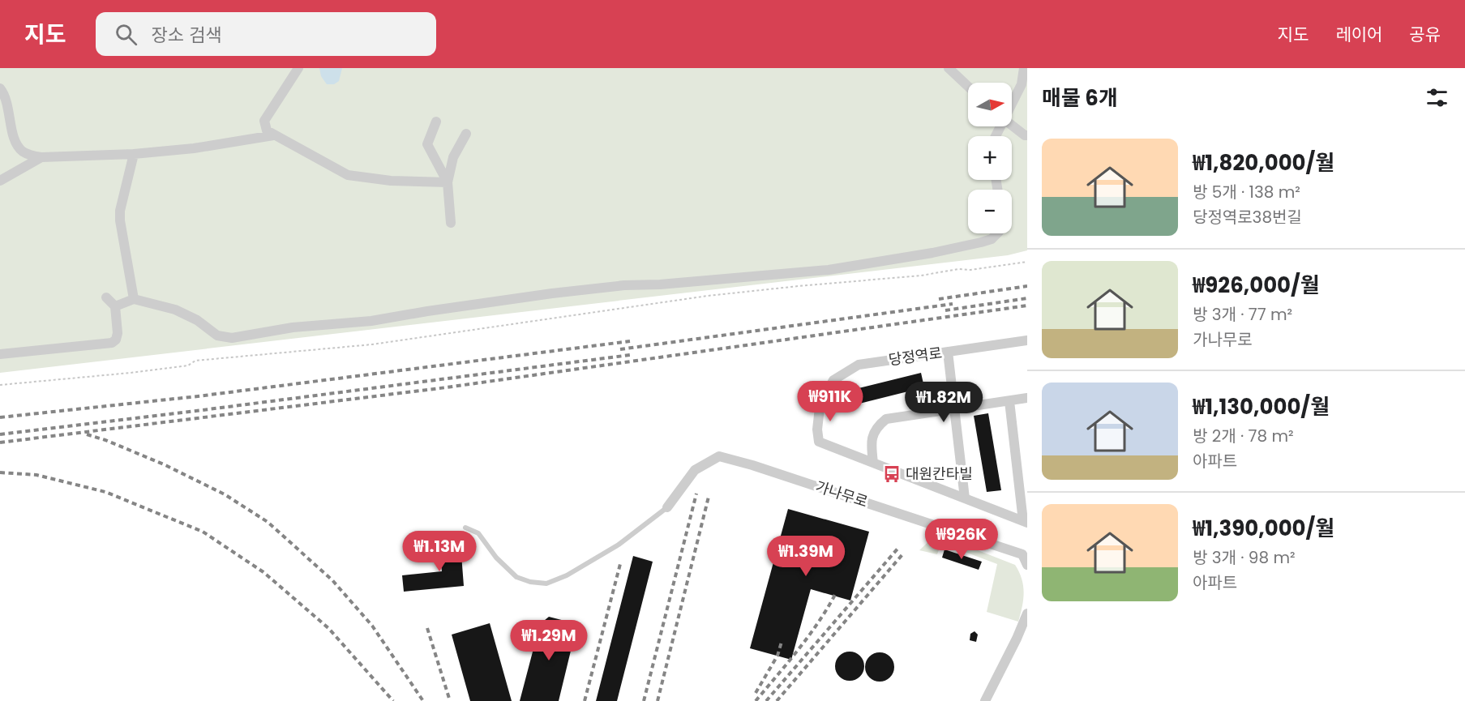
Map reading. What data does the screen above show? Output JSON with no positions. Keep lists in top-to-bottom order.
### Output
{
  "streets": {
    "street": ["당정역로", "가나무로"]
  },
  "places": {
    "bus stop": ["대원칸타빌"]
  },
  "north": "right",
  "page": {
    "header": "지도",
    "search": "장소 검색",
    "nav": ["지도", "레이어", "공유"],
    "heading": "매물 6개",
    "map_buttons": ["+", "−"],
    "list": [
      {
        "name": "₩1,820,000/월",
        "note": "방 5개 · 138 m² · 당정역로38번길"
      },
      {
        "name": "₩926,000/월",
        "note": "방 3개 · 77 m² · 가나무로"
      },
      {
        "name": "₩1,130,000/월",
        "note": "방 2개 · 78 m² · 아파트"
      },
      {
        "name": "₩1,390,000/월",
        "note": "방 3개 · 98 m² · 아파트"
      }
    ],
    "price": [
      "₩911K",
      "₩1.82M",
      "₩926K",
      "₩1.13M",
      "₩1.39M",
      "₩1.29M"
    ]
  }
}
